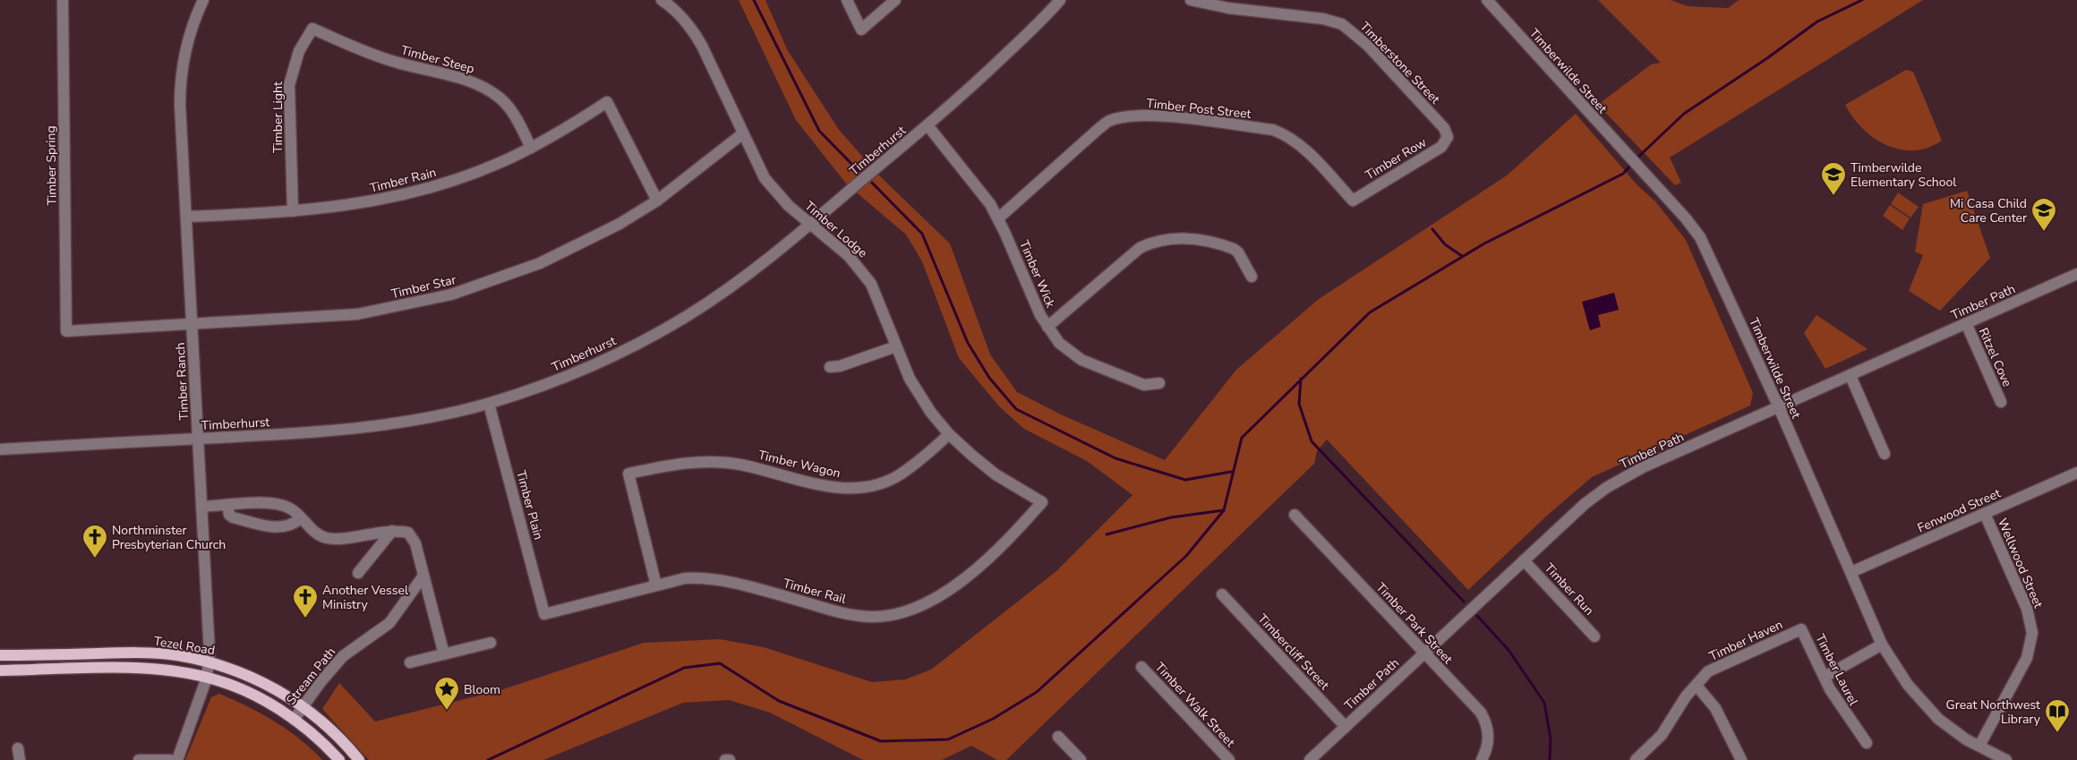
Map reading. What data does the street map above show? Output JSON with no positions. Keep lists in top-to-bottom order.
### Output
{
  "streets": {
    "main road": ["Tezel Road"],
    "street": [
      "Timber Steep",
      "Timberstone Street",
      "Timberwilde Street",
      "Timber Post Street",
      "Timber Light",
      "Timberhurst",
      "Timber Row",
      "Timber Spring",
      "Timber Rain",
      "Timber Lodge",
      "Timber Wick",
      "Timber Star",
      "Timber Path",
      "Ritzel Cove",
      "Timber Ranch",
      "Timber Wagon",
      "Timber Plain",
      "Fenwood Street",
      "Wellwood Street",
      "Timber Run",
      "Timber Rail",
      "Timber Park Street",
      "Timber Haven",
      "Timbercliff Street",
      "Timber Laurel",
      "Stream Path",
      "Timber Walk Street"
    ]
  },
  "crossings": [
    ["Timber Steep", "Timber Light"],
    ["Timber Steep", "Timber Rain"],
    ["Timberstone Street", "Timber Row"],
    ["Timberwilde Street", "Timber Path"],
    ["Timberwilde Street", "Fenwood Street"],
    ["Timberwilde Street", "Wellwood Street"],
    ["Timber Post Street", "Timber Row"],
    ["Timber Post Street", "Timber Wick"],
    ["Timber Light", "Timber Rain"],
    ["Timberhurst", "Timber Lodge"],
    ["Timberhurst", "Timber Wick"],
    ["Timberhurst", "Timber Ranch"],
    ["Timberhurst", "Timber Plain"],
    ["Timber Spring", "Timber Star"],
    ["Timber Rain", "Timber Star"],
    ["Timber Rain", "Timber Ranch"],
    ["Timber Lodge", "Timber Star"],
    ["Timber Lodge", "Timber Wagon"],
    ["Timber Lodge", "Timber Rail"],
    ["Timber Star", "Timber Ranch"],
    ["Timber Path", "Ritzel Cove"],
    ["Timber Path", "Timber Run"],
    ["Timber Path", "Timber Park Street"],
    ["Timber Path", "Timbercliff Street"],
    ["Timber Ranch", "Tezel Road"],
    ["Timber Wagon", "Timber Rail"],
    ["Timber Plain", "Timber Rail"],
    ["Fenwood Street", "Wellwood Street"],
    ["Timber Haven", "Timber Laurel"],
    ["Tezel Road", "Stream Path"]
  ],
  "places": {
    "school or university": ["Timberwilde Elementary School", "Mi Casa Child Care Center"],
    "church": ["Northminster Presbyterian Church", "Another Vessel Ministry"],
    "place": ["Bloom"],
    "library": ["Great Northwest Library"]
  }
}
